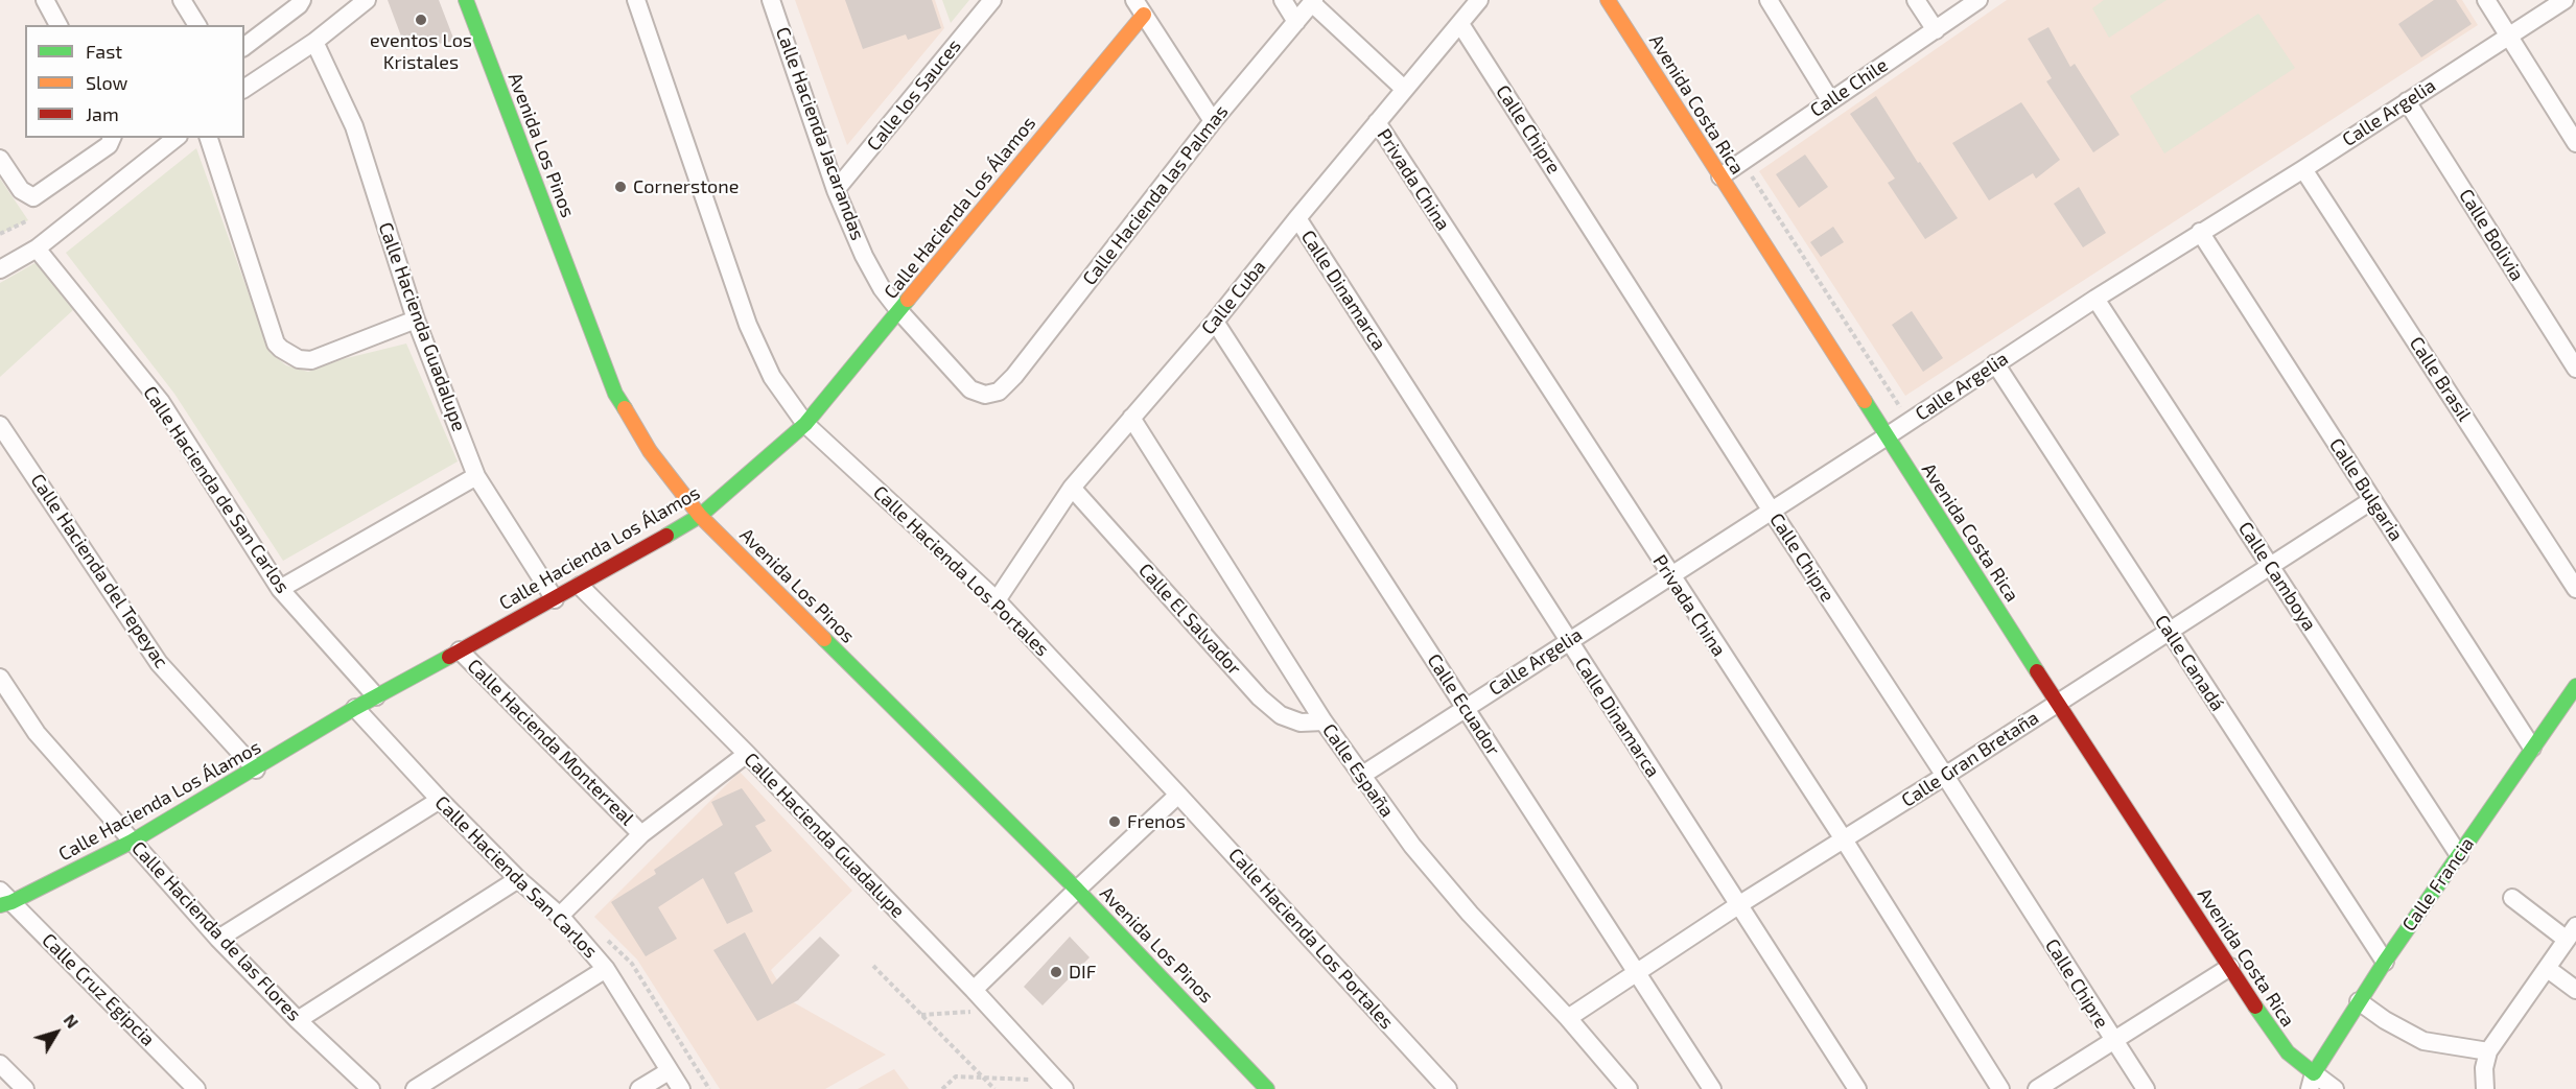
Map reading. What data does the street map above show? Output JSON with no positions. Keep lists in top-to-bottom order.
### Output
{
  "streets": {
    "street": [
      "Calle Chile",
      "Calle los Sauces",
      "Avenida Costa Rica",
      "Calle Argelia",
      "Calle Chipre",
      "Calle Hacienda Jacarandas",
      "Avenida Los Pinos",
      "Privada China",
      "Calle Hacienda las Palmas",
      "Calle Hacienda Los Álamos",
      "Calle Bolivia",
      "Calle Dinamarca",
      "Calle Cuba",
      "Calle Hacienda Guadalupe",
      "Calle Brasil",
      "Calle Hacienda de San Carlos",
      "Calle Bulgaria",
      "Calle Hacienda del Tepeyac",
      "Calle Hacienda Los Portales",
      "Calle Camboya",
      "Calle El Salvador",
      "Calle Canadá",
      "Calle Ecuador",
      "Calle Hacienda Monterreal",
      "Calle Gran Bretaña",
      "Calle España",
      "Calle Hacienda San Carlos",
      "Calle Francia",
      "Calle Hacienda de las Flores",
      "Calle Cruz Egipcia"
    ]
  },
  "crossings": [
    ["Calle Chile", "Avenida Costa Rica"],
    ["Calle los Sauces", "Calle Hacienda Jacarandas"],
    ["Avenida Costa Rica", "Calle Argelia"],
    ["Avenida Costa Rica", "Calle Gran Bretaña"],
    ["Avenida Costa Rica", "Calle Francia"],
    ["Calle Argelia", "Calle Chipre"],
    ["Calle Argelia", "Privada China"],
    ["Calle Argelia", "Calle Bolivia"],
    ["Calle Argelia", "Calle Dinamarca"],
    ["Calle Argelia", "Calle Brasil"],
    ["Calle Argelia", "Calle Bulgaria"],
    ["Calle Argelia", "Calle Camboya"],
    ["Calle Argelia", "Calle Canadá"],
    ["Calle Argelia", "Calle Ecuador"],
    ["Calle Argelia", "Calle España"],
    ["Calle Chipre", "Calle Cuba"],
    ["Calle Chipre", "Calle Gran Bretaña"],
    ["Calle Hacienda Jacarandas", "Calle Hacienda las Palmas"],
    ["Calle Hacienda Jacarandas", "Calle Hacienda Los Álamos"],
    ["Avenida Los Pinos", "Calle Hacienda Los Álamos"],
    ["Privada China", "Calle Cuba"],
    ["Privada China", "Calle Gran Bretaña"],
    ["Calle Hacienda Los Álamos", "Calle Hacienda Guadalupe"],
    ["Calle Hacienda Los Álamos", "Calle Hacienda de San Carlos"],
    ["Calle Hacienda Los Álamos", "Calle Hacienda del Tepeyac"],
    ["Calle Hacienda Los Álamos", "Calle Hacienda Los Portales"],
    ["Calle Hacienda Los Álamos", "Calle Hacienda Monterreal"],
    ["Calle Hacienda Los Álamos", "Calle Hacienda San Carlos"],
    ["Calle Hacienda Los Álamos", "Calle Hacienda de las Flores"],
    ["Calle Hacienda Los Álamos", "Calle Cruz Egipcia"],
    ["Calle Dinamarca", "Calle Cuba"],
    ["Calle Dinamarca", "Calle Gran Bretaña"],
    ["Calle Cuba", "Calle Hacienda Los Portales"],
    ["Calle Cuba", "Calle El Salvador"],
    ["Calle Cuba", "Calle Ecuador"],
    ["Calle Cuba", "Calle España"],
    ["Calle Bulgaria", "Calle Gran Bretaña"],
    ["Calle Bulgaria", "Calle Francia"],
    ["Calle Camboya", "Calle Gran Bretaña"],
    ["Calle Camboya", "Calle Francia"],
    ["Calle El Salvador", "Calle España"],
    ["Calle Canadá", "Calle Gran Bretaña"],
    ["Calle Canadá", "Calle Francia"],
    ["Calle Ecuador", "Calle Gran Bretaña"],
    ["Calle Gran Bretaña", "Calle España"]
  ],
  "places": [
    "eventos Los Kristales",
    "Cornerstone",
    "Frenos",
    "DIF"
  ],
  "legend": ["Fast", "Slow", "Jam"],
  "north": "top right"
}
